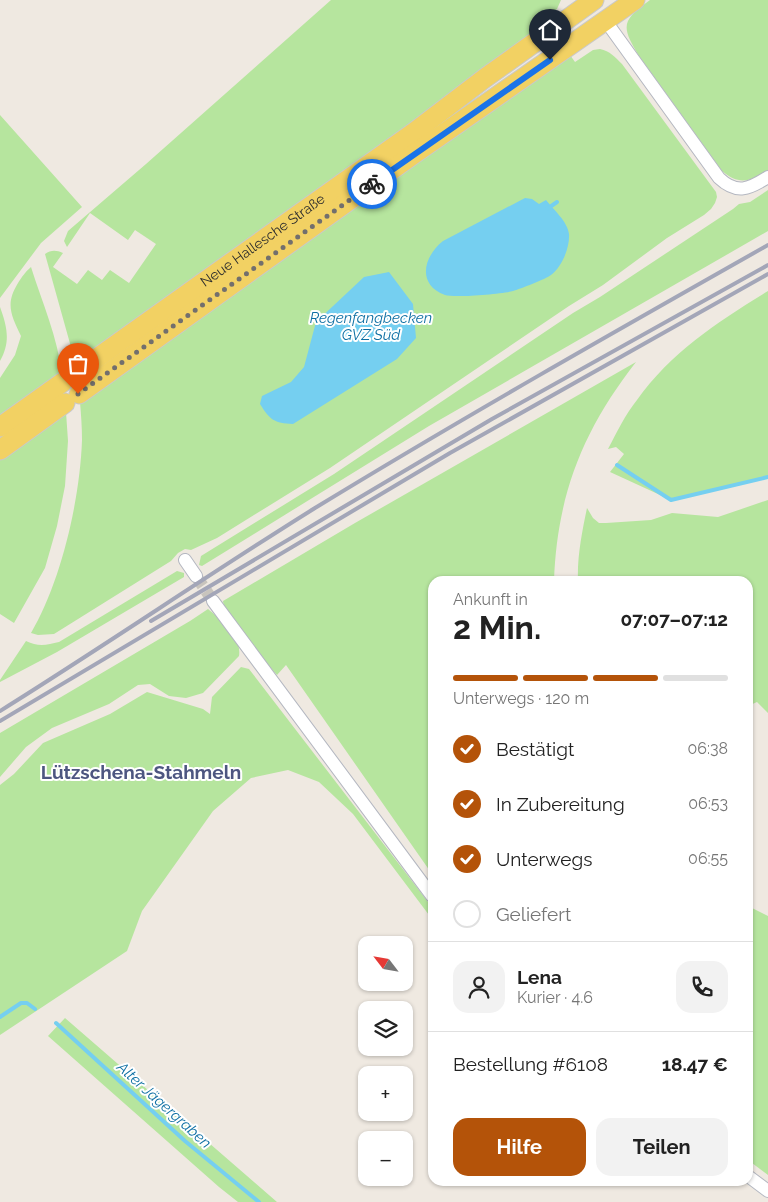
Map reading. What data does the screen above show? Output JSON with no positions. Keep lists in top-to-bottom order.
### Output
{
  "streets": {
    "main road": ["Neue Hallesche Straße"]
  },
  "districts": ["Lützschena-Stahmeln"],
  "water": ["Regenfangbecken GVZ Süd", "Alter Jägergraben"],
  "north": "top left",
  "page": {
    "heading": ["2 Min.", "Ankunft in", "07:07–07:12"],
    "panel": [
      "Lena",
      "Kurier · 4.6",
      "Bestellung #6108",
      "18.47 €"
    ],
    "bar": "Unterwegs · 120 m",
    "list": [
      ["Bestätigt", "06:38"],
      ["In Zubereitung", "06:53"],
      ["Unterwegs", "06:55"],
      "Geliefert"
    ],
    "map_buttons": ["+", "−"],
    "buttons": ["Hilfe", "Teilen"]
  }
}
